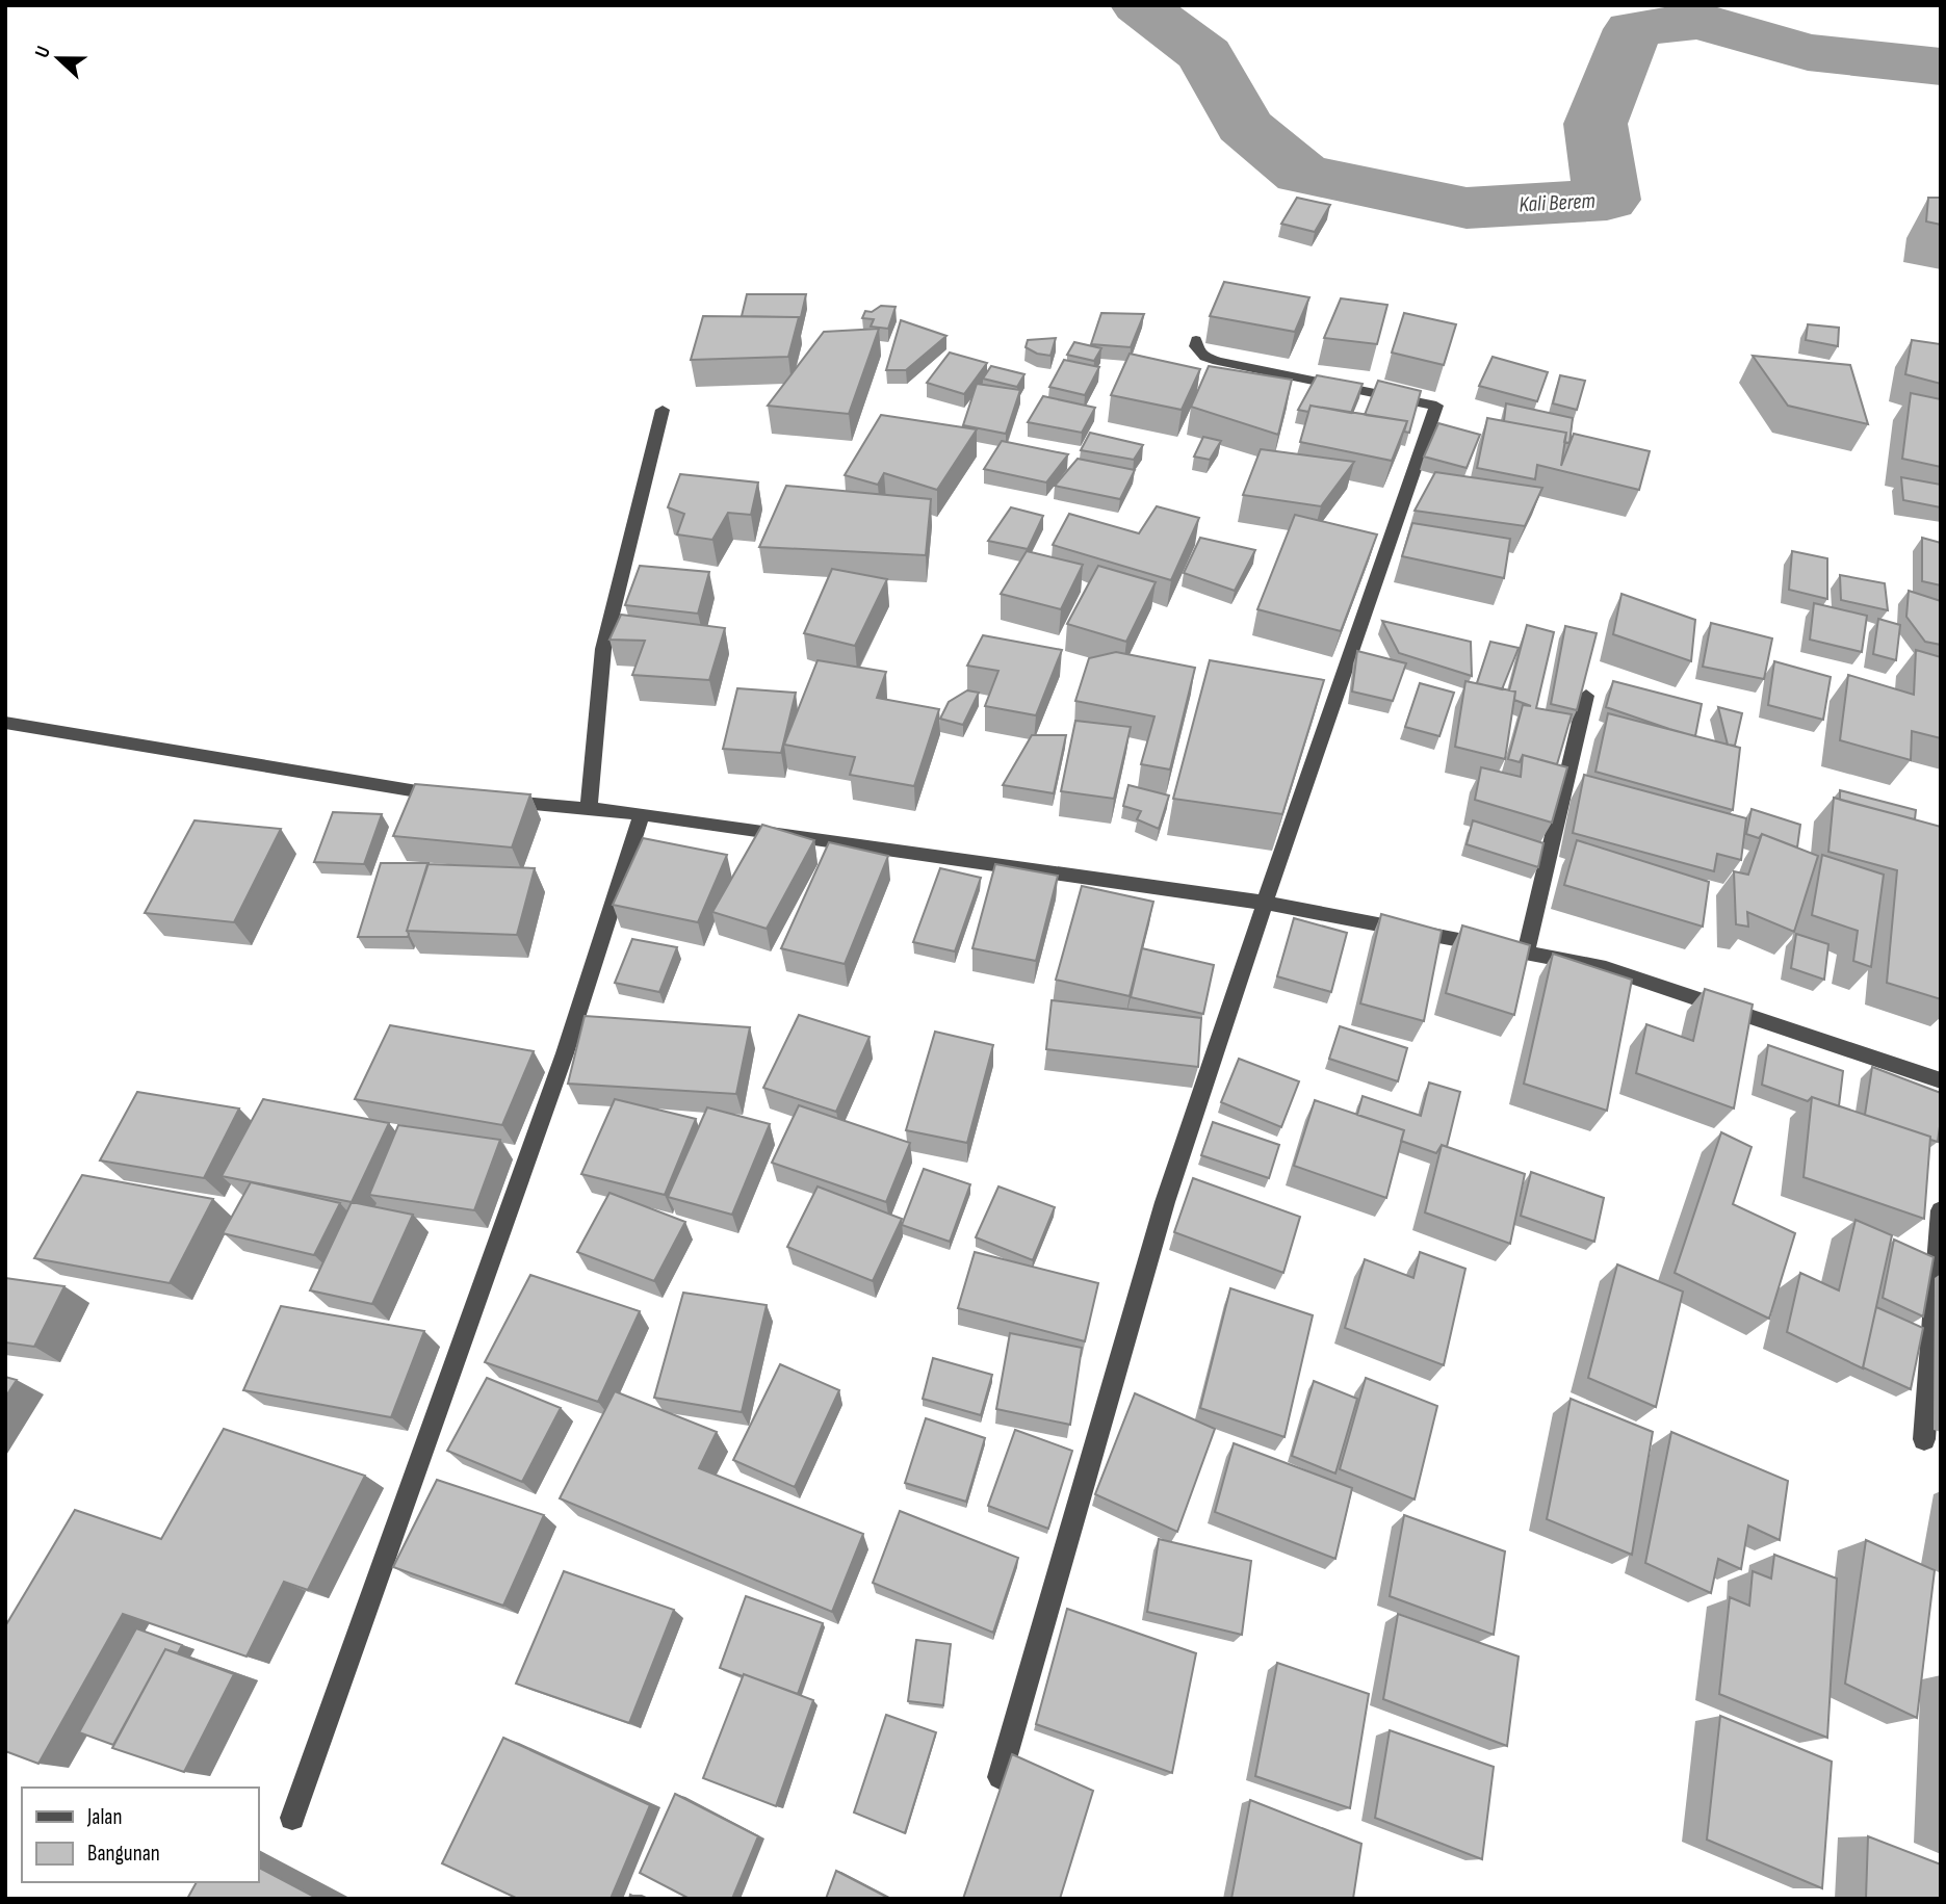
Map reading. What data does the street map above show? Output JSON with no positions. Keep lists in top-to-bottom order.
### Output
{
  "water": ["Kali Berem"],
  "legend": ["Jalan", "Bangunan"],
  "north": "left"
}
